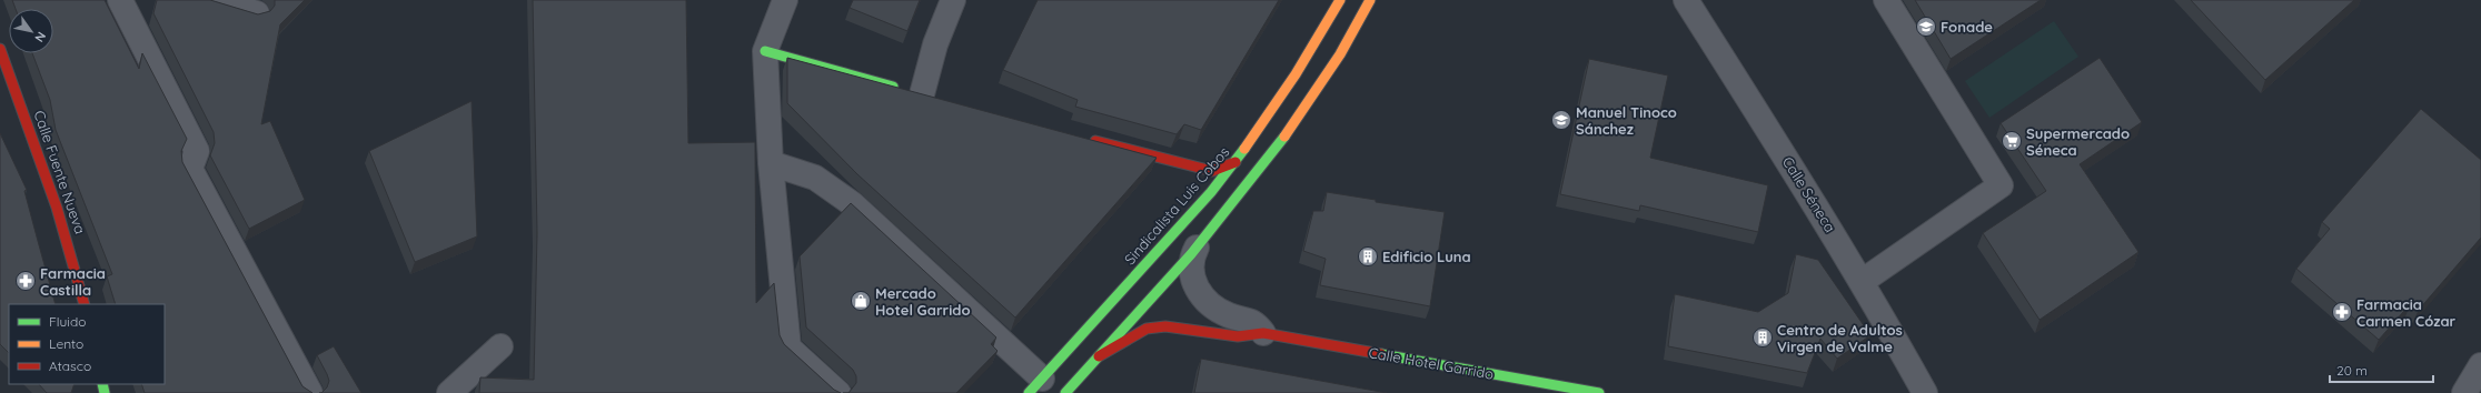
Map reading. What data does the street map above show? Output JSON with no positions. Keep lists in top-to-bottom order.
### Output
{
  "streets": {
    "street": [
      "Calle Fuente Nueva",
      "Calle Séneca",
      "Sindicalista Luis Cobos",
      "Calle Hotel Garrido"
    ]
  },
  "places": {
    "school or university": ["Fonade", "Manuel Tinoco Sánchez"],
    "supermarket": ["Supermercado Séneca"],
    "building": ["Edificio Luna", "Centro de Adultos Virgen de Valme"],
    "pharmacy": ["Farmacia Castilla", "Farmacia Carmen Cózar"],
    "shop": ["Mercado Hotel Garrido"]
  },
  "legend": ["Fluido", "Lento", "Atasco"],
  "scale_bar": "20 m",
  "north": "bottom right"
}
